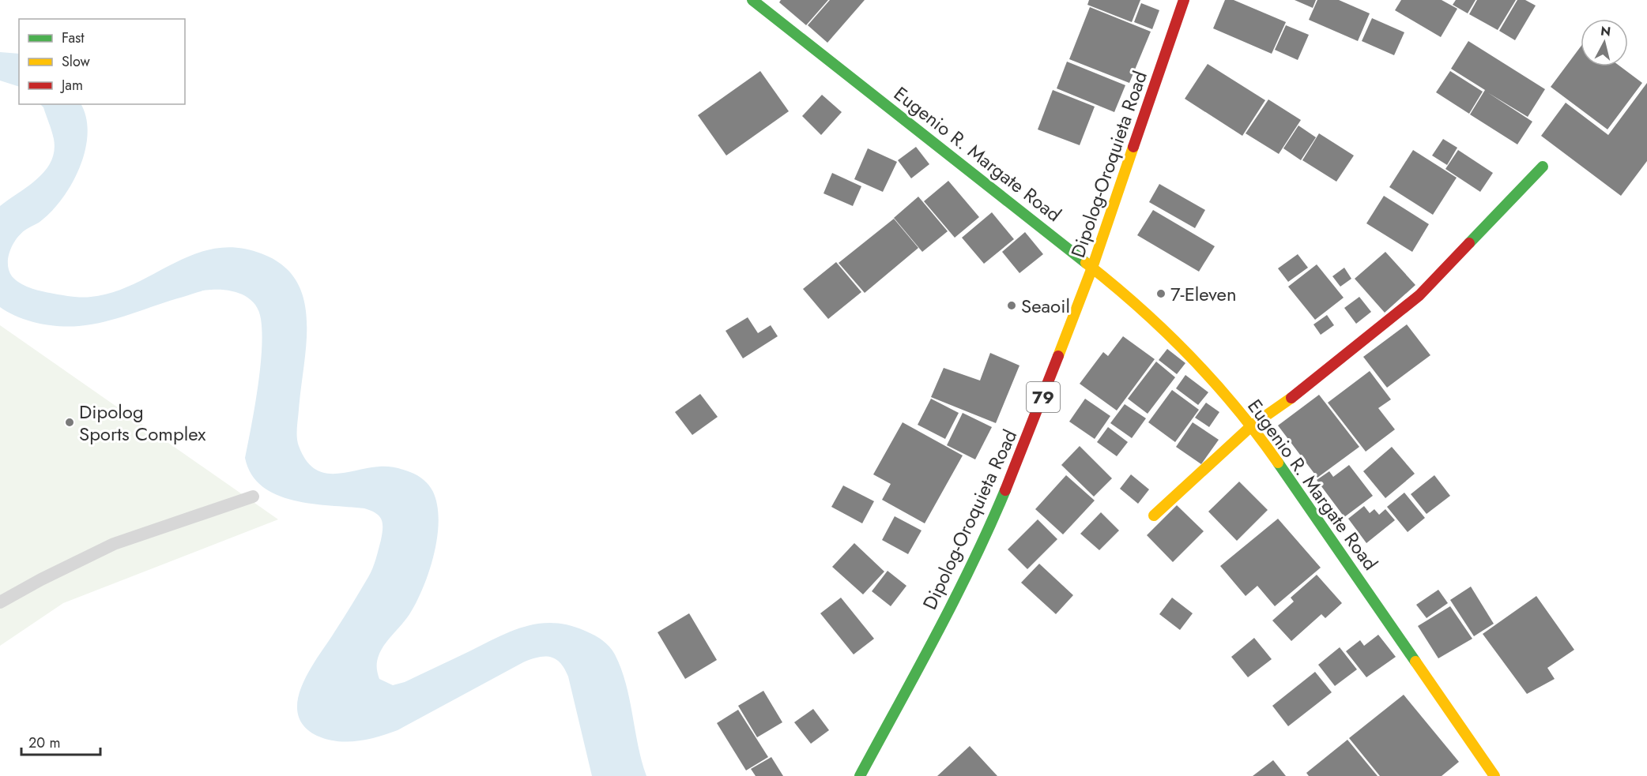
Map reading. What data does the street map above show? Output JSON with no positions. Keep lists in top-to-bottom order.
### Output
{
  "streets": {
    "street": ["Eugenio R. Margate Road", "Dipolog-Oroquieta Road", "79"]
  },
  "crossings": [
    ["Eugenio R. Margate Road", "Dipolog-Oroquieta Road"]
  ],
  "places": ["7-Eleven", "Seaoil", "Dipolog Sports Complex"],
  "legend": ["Fast", "Slow", "Jam"],
  "scale_bar": "20 m",
  "north": "top"
}
